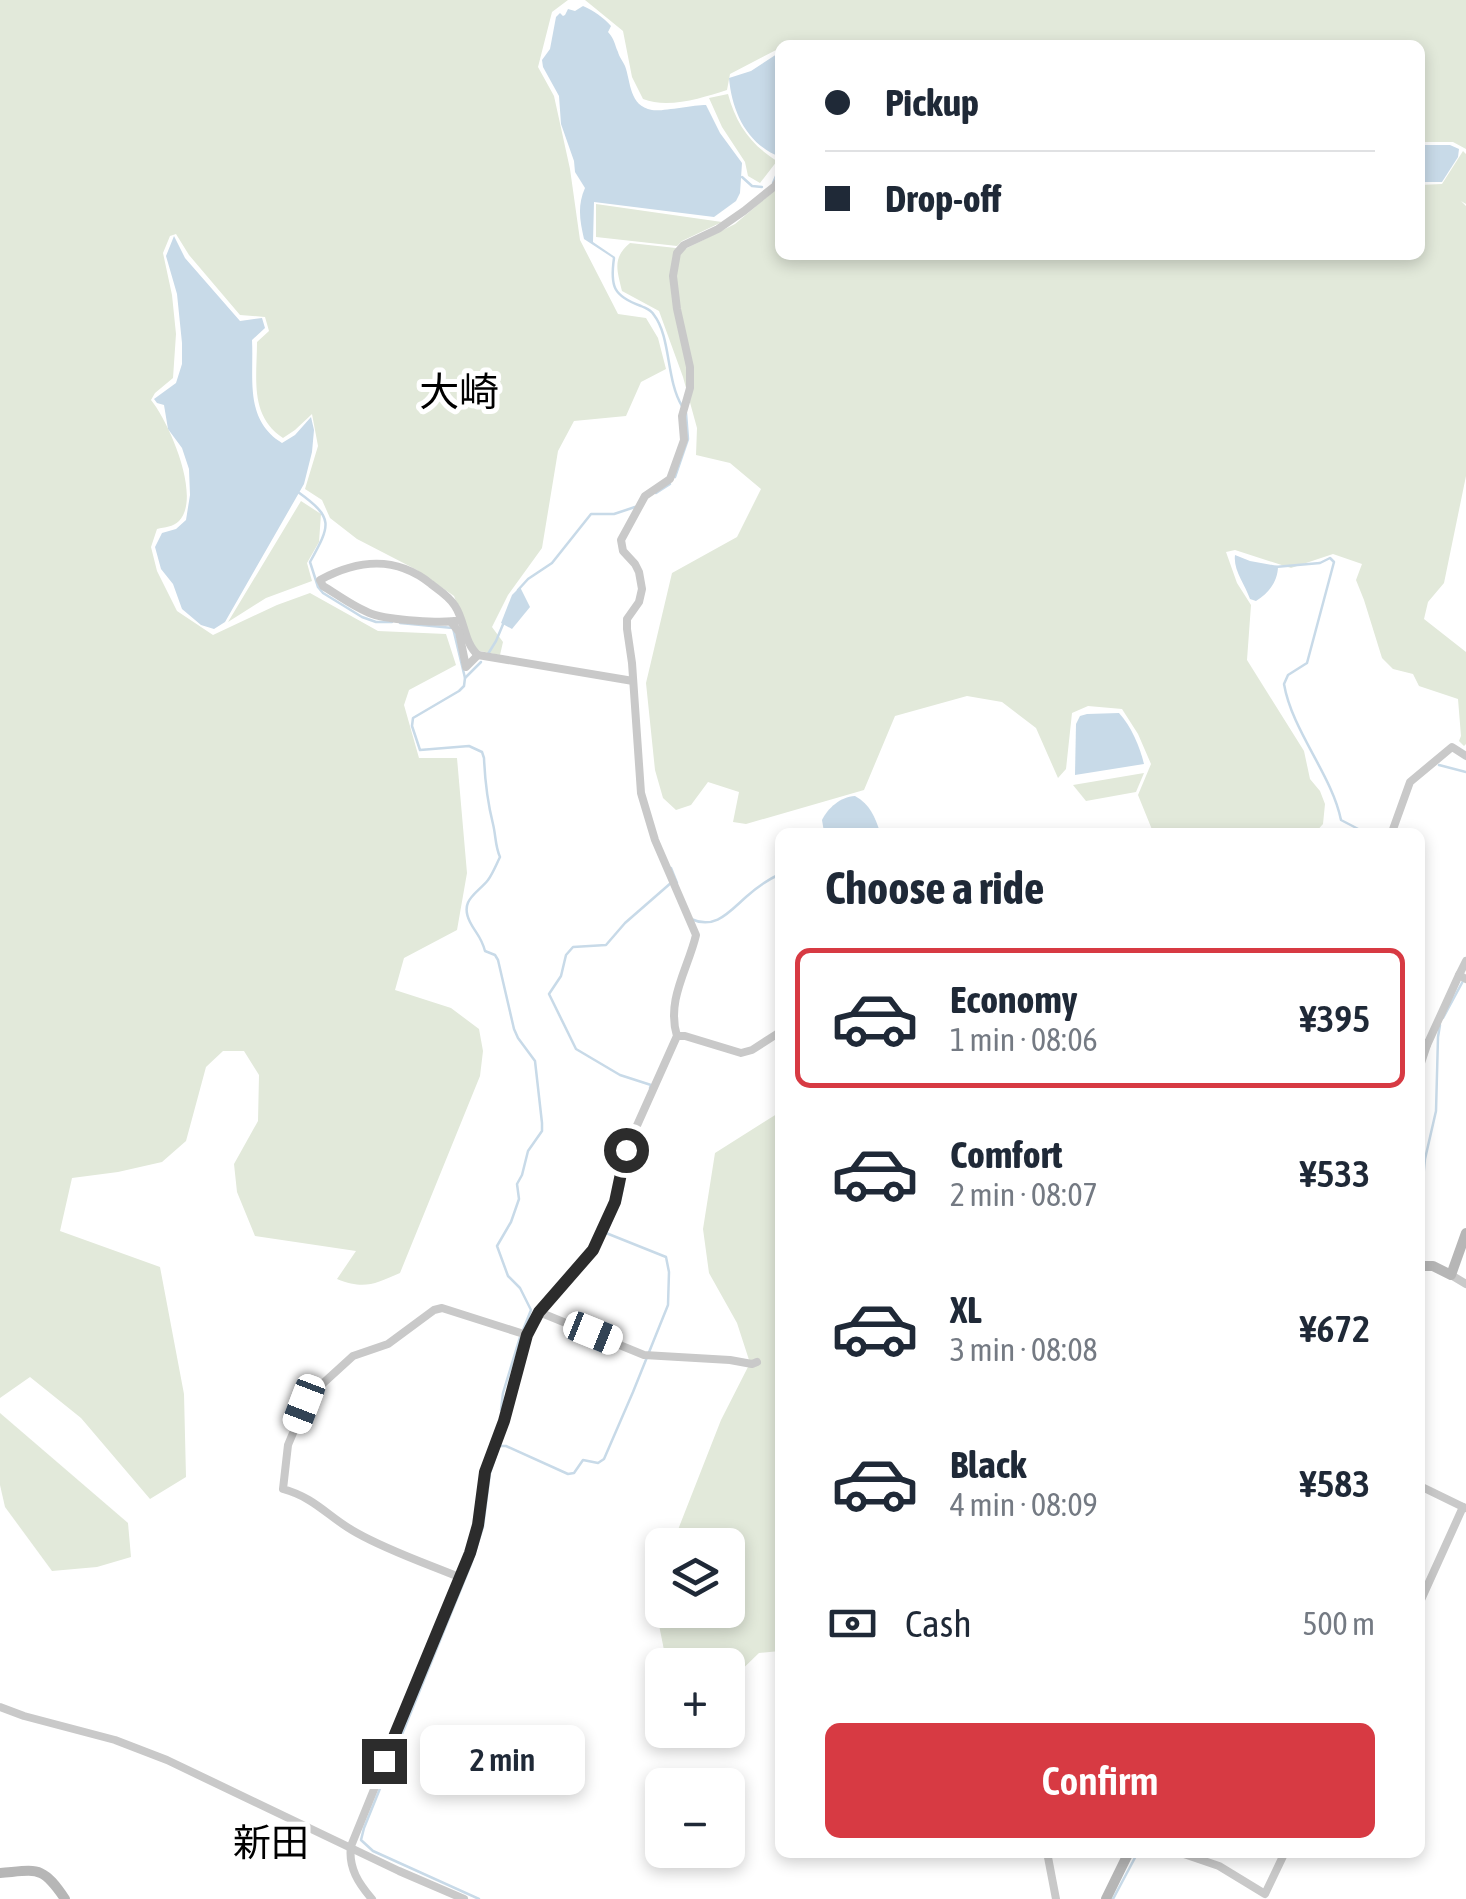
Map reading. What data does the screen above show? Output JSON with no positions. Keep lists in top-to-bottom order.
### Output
{
  "districts": ["大崎", "新田"],
  "page": {
    "banner": ["Pickup", "Drop-off"],
    "heading": "Choose a ride",
    "list": [
      {
        "name": "Economy",
        "note": "1 min · 08:06",
        "value": "¥395"
      },
      {
        "name": "Comfort",
        "note": "2 min · 08:07",
        "value": "¥533"
      },
      {
        "name": "XL",
        "note": "3 min · 08:08",
        "value": "¥672"
      },
      {
        "name": "Black",
        "note": "4 min · 08:09",
        "value": "¥583"
      }
    ],
    "map_buttons": ["+", "−"],
    "pay": ["Cash", "500 m"],
    "buttons": "Confirm",
    "bubble": "2 min"
  }
}
